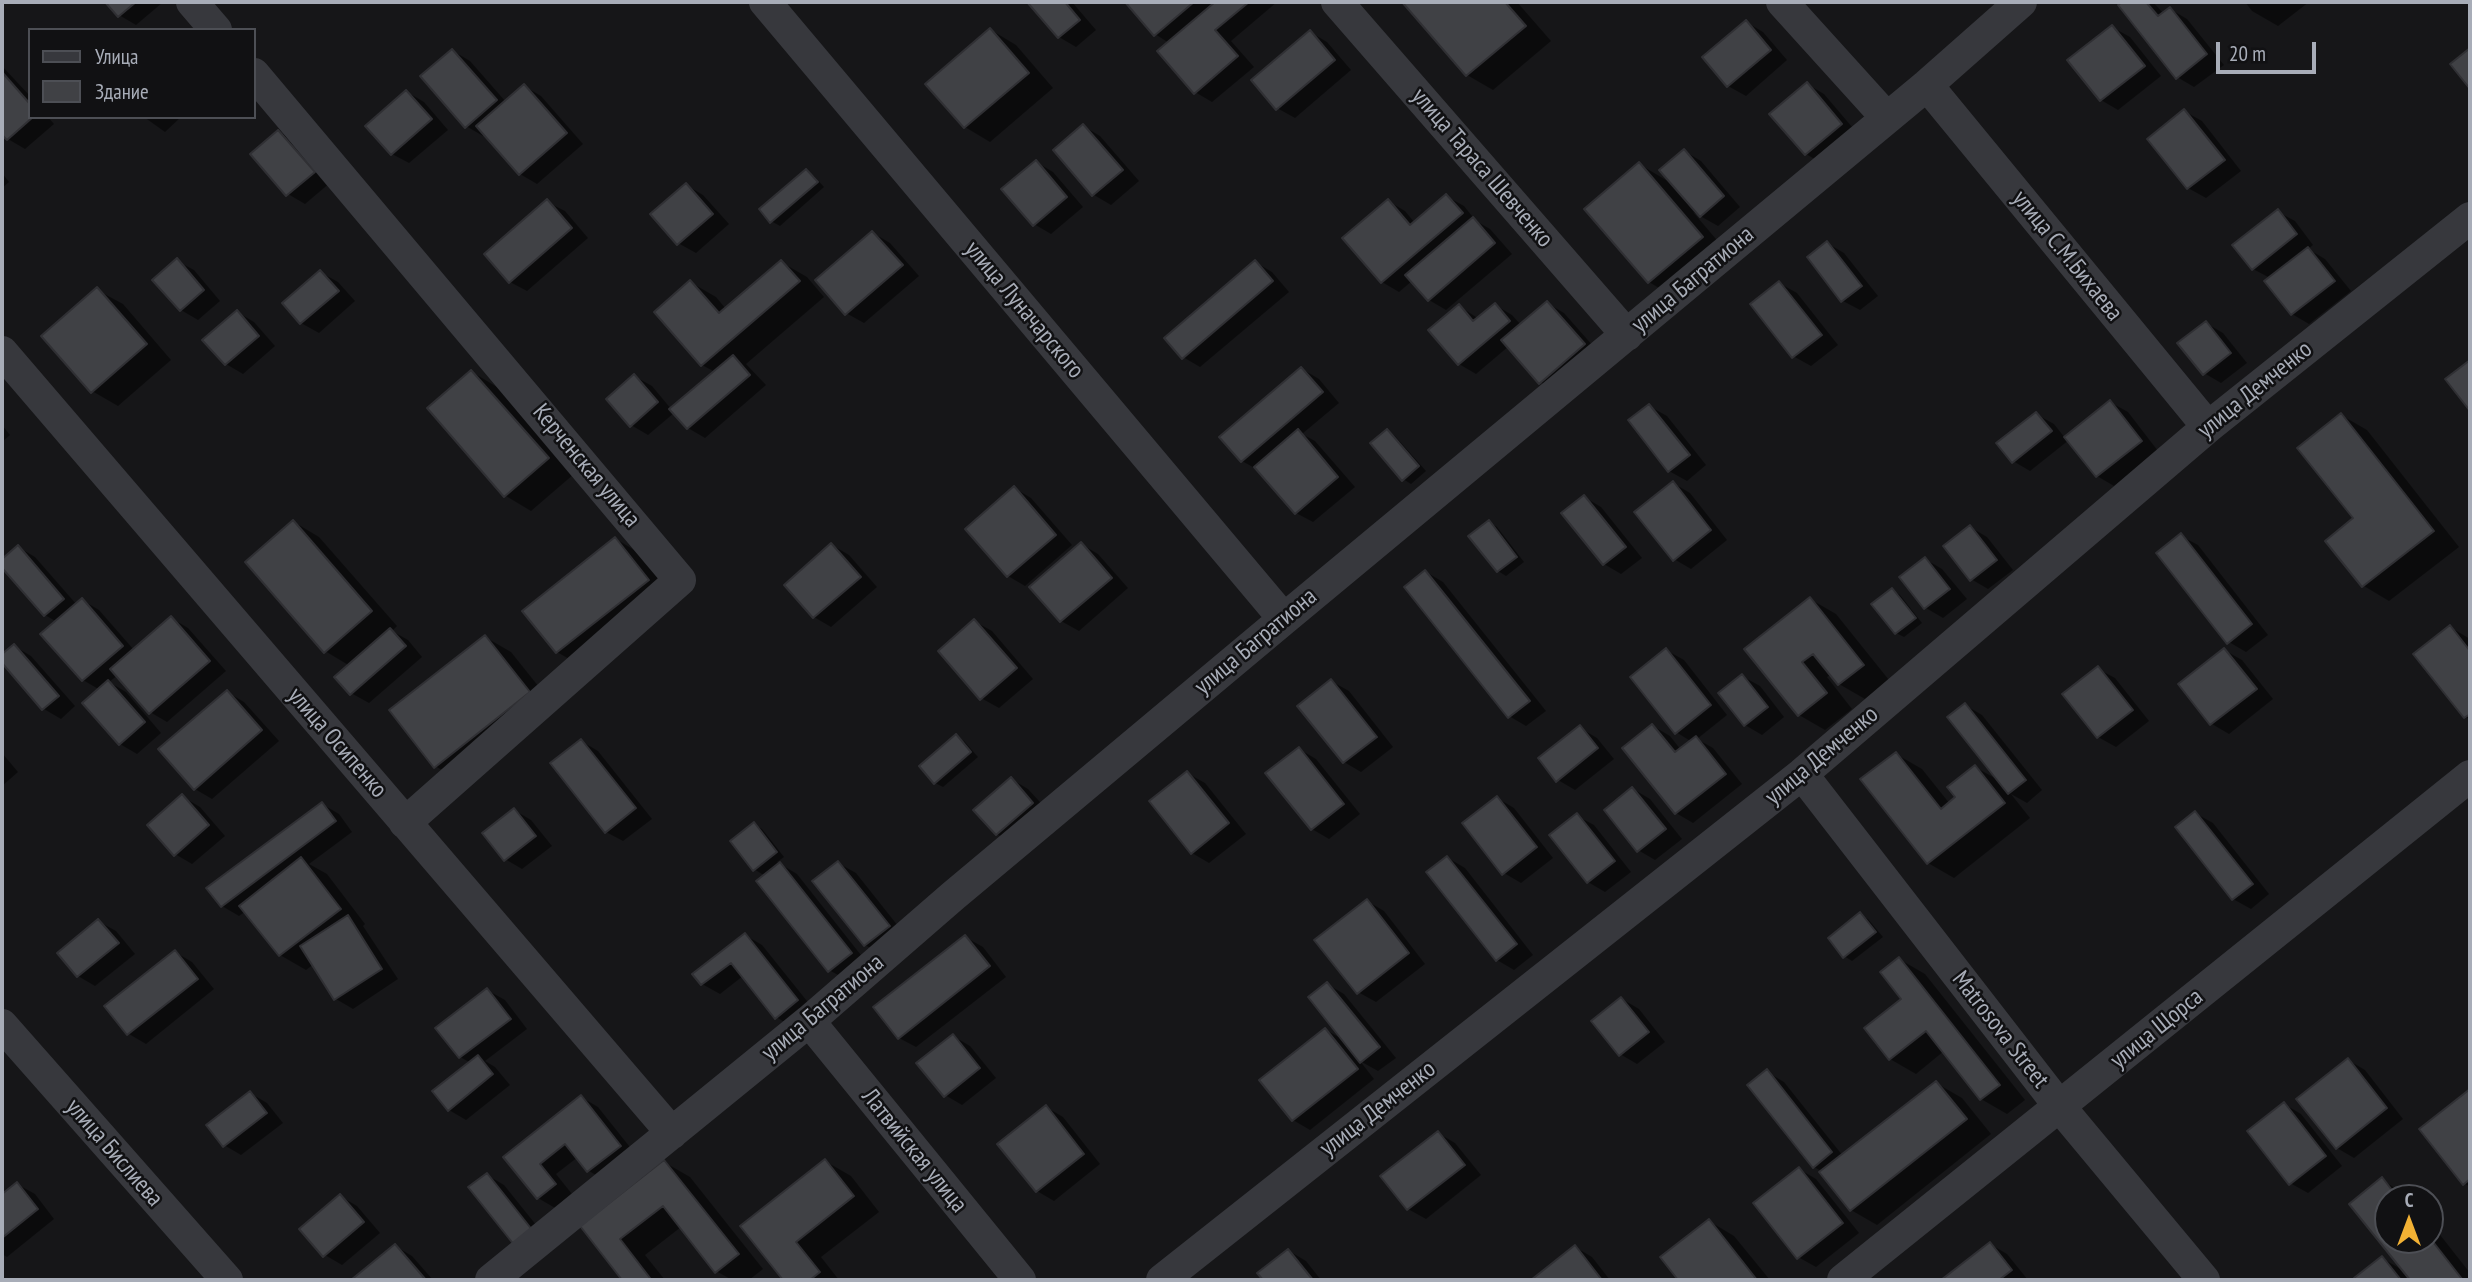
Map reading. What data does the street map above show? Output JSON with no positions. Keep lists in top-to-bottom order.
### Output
{
  "streets": {
    "street": [
      "улица Тараса Шевченко",
      "улица С.М.Бихаева",
      "улица Багратиона",
      "улица Луначарского",
      "улица Демченко",
      "Керченская улица",
      "улица Осипенко",
      "улица Щорса",
      "Matrosova Street",
      "Латвийская улица",
      "улица Бислиева"
    ]
  },
  "crossings": [
    ["улица Тараса Шевченко", "улица Багратиона"],
    ["улица С.М.Бихаева", "улица Багратиона"],
    ["улица С.М.Бихаева", "улица Демченко"],
    ["улица Багратиона", "улица Луначарского"],
    ["улица Багратиона", "улица Осипенко"],
    ["улица Багратиона", "Латвийская улица"],
    ["улица Демченко", "Matrosova Street"],
    ["Керченская улица", "улица Осипенко"],
    ["улица Щорса", "Matrosova Street"]
  ],
  "legend": ["Улица", "Здание"],
  "scale_bar": "20 m",
  "north": "top"
}
